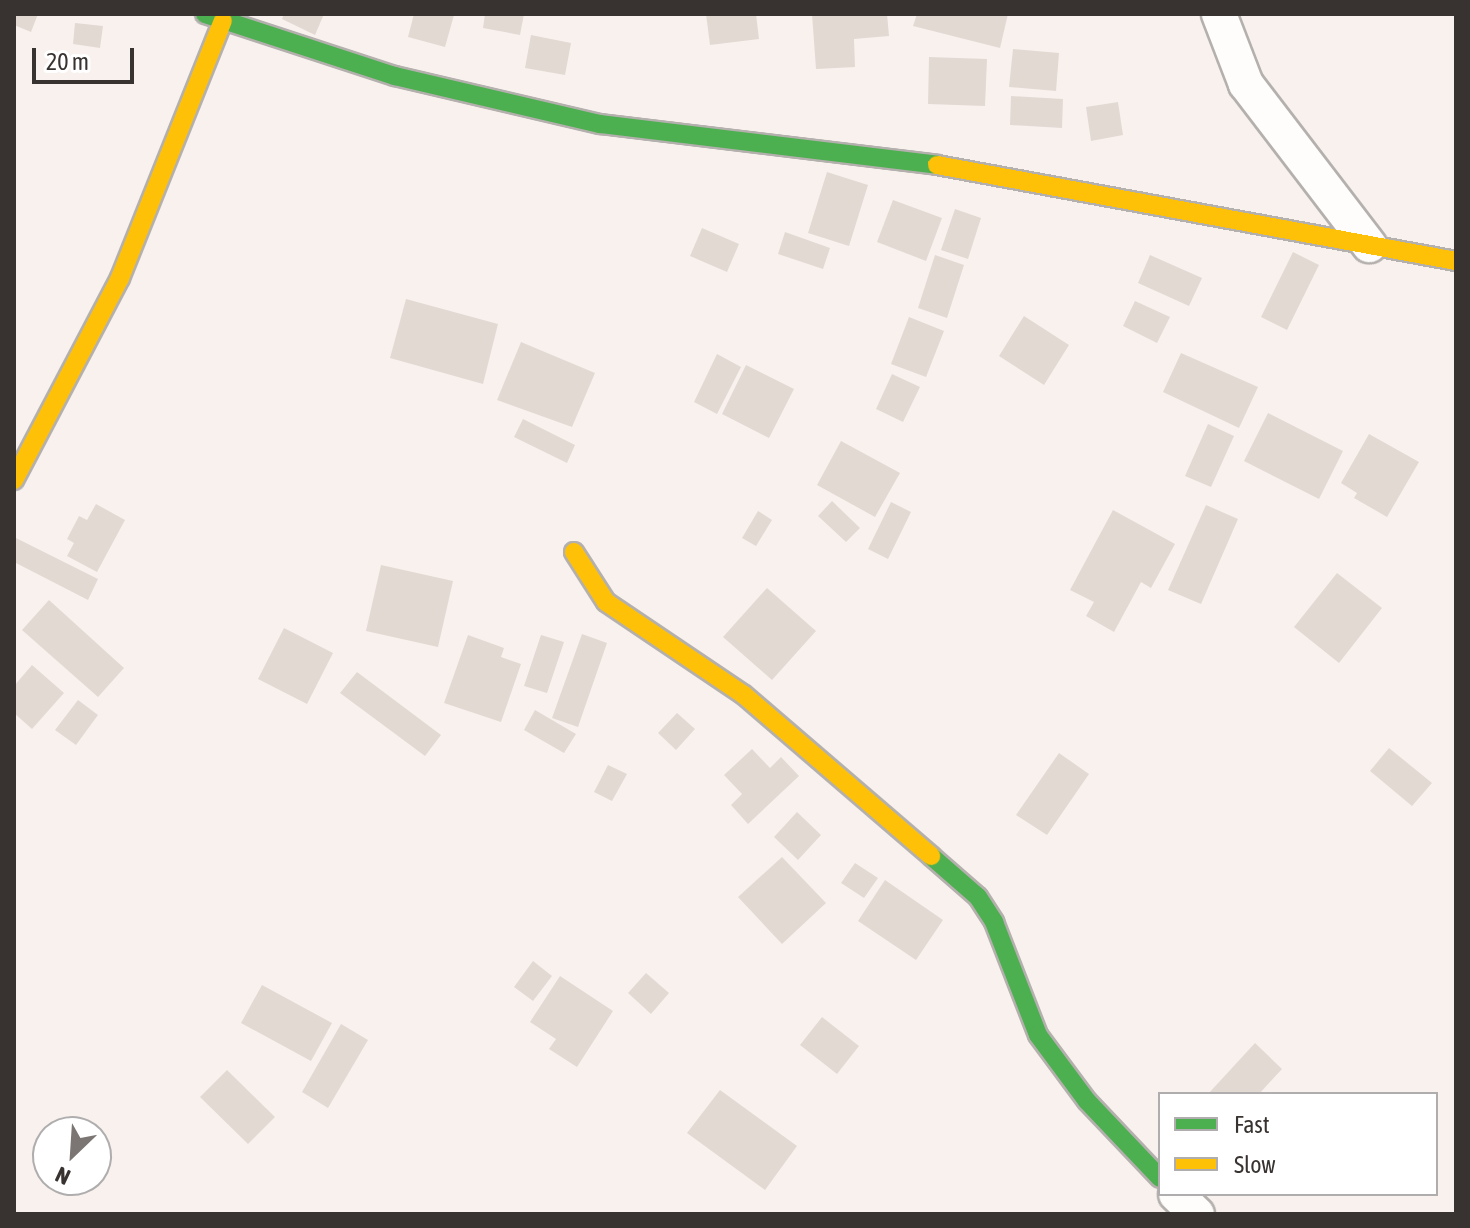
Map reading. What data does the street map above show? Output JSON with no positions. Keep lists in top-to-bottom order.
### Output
{
  "legend": ["Fast", "Slow"],
  "scale_bar": "20 m",
  "north": "bottom left"
}
